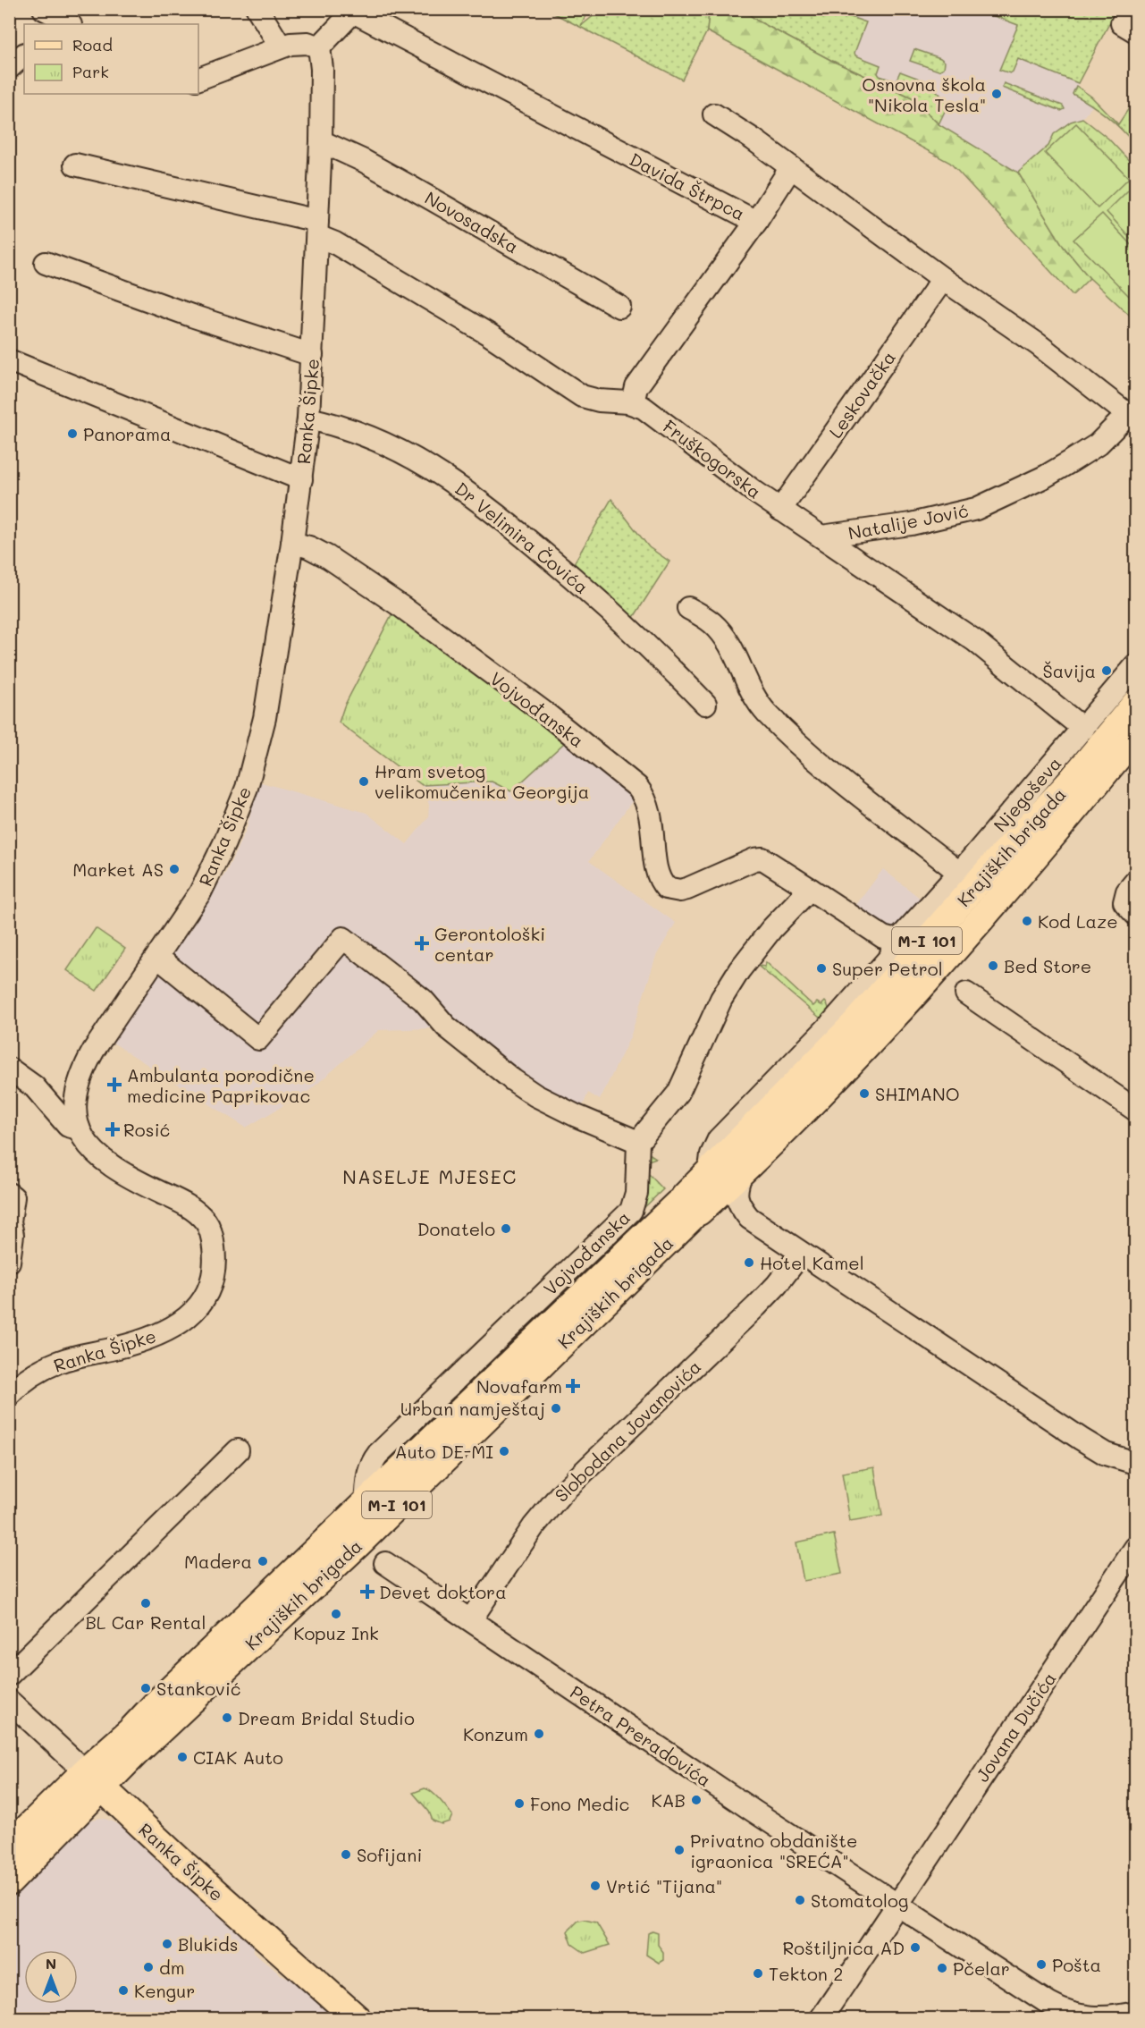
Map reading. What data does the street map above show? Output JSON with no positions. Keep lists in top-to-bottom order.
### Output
{
  "streets": {
    "main road": ["Ranka Šipke", "Krajiških brigada", "M-I 101"],
    "street": [
      "Davida Štrpca",
      "Novosadska",
      "Leskovačka",
      "Fruškogorska",
      "Natalije Jović",
      "Dr Velimira Čovića",
      "Vojvođanska",
      "Njegoševa",
      "Slobodana Jovanovića",
      "Jovana Dučića",
      "Petra Preradovića"
    ]
  },
  "crossings": [
    ["Novosadska", "Ranka Šipke"],
    ["Leskovačka", "Fruškogorska"],
    ["Ranka Šipke", "Fruškogorska"],
    ["Ranka Šipke", "Dr Velimira Čovića"],
    ["Ranka Šipke", "Vojvođanska"],
    ["Ranka Šipke", "Krajiških brigada"],
    ["Fruškogorska", "Natalije Jović"],
    ["Fruškogorska", "Njegoševa"],
    ["Vojvođanska", "Njegoševa"],
    ["Vojvođanska", "Krajiških brigada"],
    ["Njegoševa", "Krajiških brigada"],
    ["Slobodana Jovanovića", "Petra Preradovića"],
    ["Jovana Dučića", "Petra Preradovića"]
  ],
  "districts": ["NASELJE MJESEC"],
  "places": {
    "other": [
      "Osnovna škola \"Nikola Tesla\"",
      "Panorama",
      "Šavija",
      "Hram svetog velikomučenika Georgija",
      "Market AS",
      "Kod Laze",
      "Bed Store",
      "Super Petrol",
      "SHIMANO",
      "Donatelo",
      "Hotel Kamel",
      "Urban namještaj",
      "Auto DE-MI",
      "Madera",
      "BL Car Rental",
      "Kopuz Ink",
      "Stanković",
      "Dream Bridal Studio",
      "Konzum",
      "CIAK Auto",
      "KAB",
      "Fono Medic",
      "Privatno obdanište igraonica \"SREĆA\"",
      "Sofijani",
      "Vrtić \"Tijana\"",
      "Stomatolog",
      "Blukids",
      "Roštiljnica AD",
      "Pošta",
      "dm",
      "Pčelar",
      "Tekton 2",
      "Kengur"
    ],
    "health": [
      "Gerontološki centar",
      "Ambulanta porodične medicine Paprikovac",
      "Rosić",
      "Novafarm",
      "Devet doktora"
    ]
  },
  "legend": ["Road", "Park"],
  "north": "top"
}
